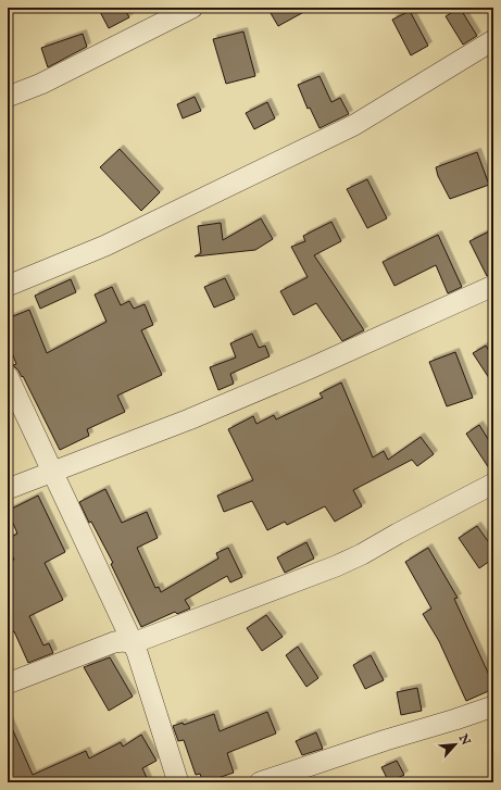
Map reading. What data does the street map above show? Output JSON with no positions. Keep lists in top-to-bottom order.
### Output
{
  "north": "top right"
}
